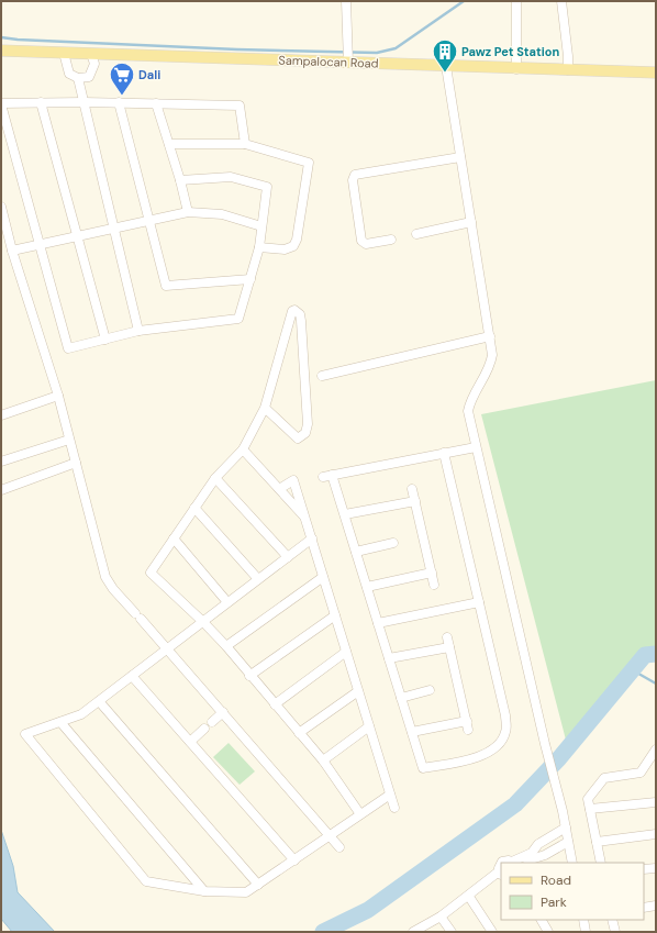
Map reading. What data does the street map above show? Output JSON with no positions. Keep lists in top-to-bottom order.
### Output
{
  "streets": {
    "main road": ["Sampalocan Road"]
  },
  "places": {
    "building": ["Pawz Pet Station"],
    "supermarket": ["Dali"]
  },
  "legend": ["Road", "Park"]
}
